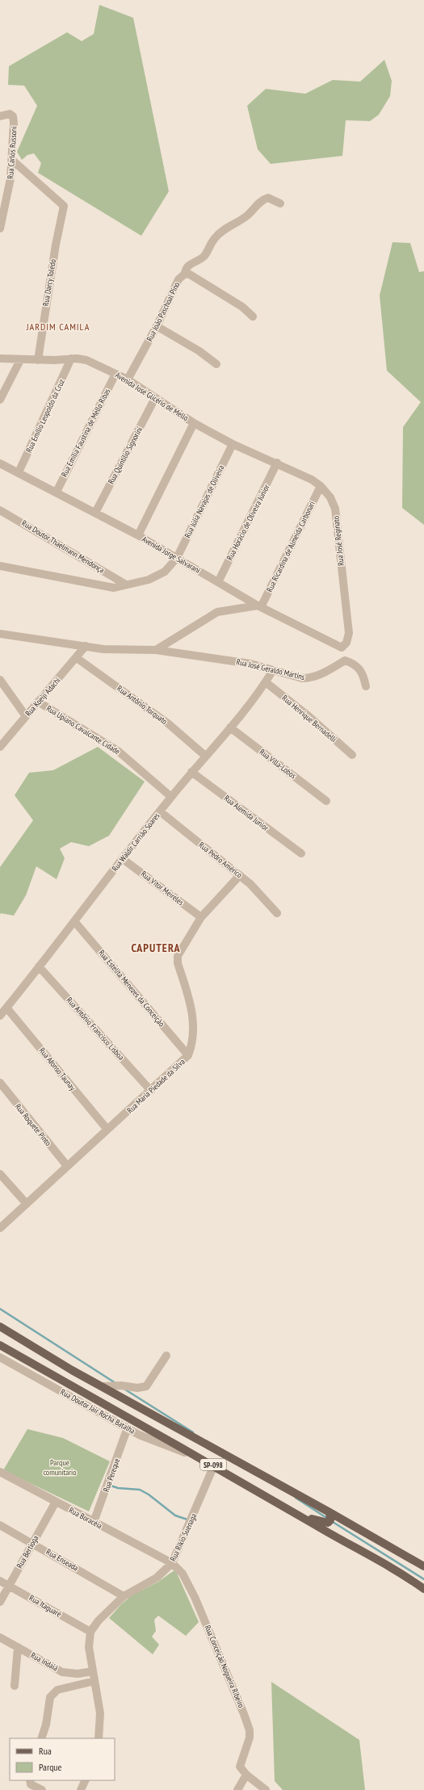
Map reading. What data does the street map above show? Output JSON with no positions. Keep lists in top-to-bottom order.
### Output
{
  "streets": {
    "main road": ["SP-098"],
    "street": [
      "Rua Carlos Russoni",
      "Rua Darcy Toledo",
      "Rua João Paschoal Pino",
      "Avenida José Glicério de Mello",
      "Rua Emílio Leopoldo da Cruz",
      "Rua Emília Faustina de Mello Ribas",
      "Rua Quintilio Signorini",
      "Rua Júlia Navajas de Oliveira",
      "Rua Horácio de Oliveira Júnior",
      "Rua José Reginato",
      "Rua Doutor Thaelmann Mendonça",
      "Rua Ricardina de Almeida Carbonari",
      "Avenida Jorge Salvarani",
      "Rua José Geraldo Martins",
      "Rua Koeiji Adachi",
      "Rua Antônio Torquato",
      "Rua Henrique Bernadelli",
      "Rua Upiano Cavalcante Cidade",
      "Rua Villa-Lobos",
      "Rua Alemida Junior",
      "Rua Waldir Carrião Soares",
      "Rua Pedro Américo",
      "Rua Vitor Meireles",
      "Rua Estelita Menezes da Conceição",
      "Rua Antônio Francisco Lisboa",
      "Rua Afonso Taunay",
      "Rua Maria Piedade da Silva",
      "Rua Roquete Pinto",
      "Rua Doutor Jair Rocha Batalha",
      "Rua Pereque",
      "Rua Boracéia",
      "Rua Rikio Suenaga",
      "Rua Bertioga",
      "Rua Enseada",
      "Rua Itaguaré",
      "Rua Indaiá",
      "Rua Conceição Nogueira Ribeiro"
    ]
  },
  "crossings": [
    ["Rua Carlos Russoni", "Rua Darcy Toledo"],
    ["Rua Darcy Toledo", "Avenida José Glicério de Mello"],
    ["Rua João Paschoal Pino", "Avenida José Glicério de Mello"],
    ["Avenida José Glicério de Mello", "Rua Emílio Leopoldo da Cruz"],
    ["Avenida José Glicério de Mello", "Rua Emília Faustina de Mello Ribas"],
    ["Avenida José Glicério de Mello", "Rua Quintilio Signorini"],
    ["Avenida José Glicério de Mello", "Rua Júlia Navajas de Oliveira"],
    ["Avenida José Glicério de Mello", "Rua Horácio de Oliveira Júnior"],
    ["Avenida José Glicério de Mello", "Rua José Reginato"],
    ["Rua Emílio Leopoldo da Cruz", "Avenida Jorge Salvarani"],
    ["Rua Emília Faustina de Mello Ribas", "Avenida Jorge Salvarani"],
    ["Rua Quintilio Signorini", "Avenida Jorge Salvarani"],
    ["Rua Júlia Navajas de Oliveira", "Rua Doutor Thaelmann Mendonça"],
    ["Rua Júlia Navajas de Oliveira", "Avenida Jorge Salvarani"],
    ["Rua Horácio de Oliveira Júnior", "Rua José Reginato"],
    ["Rua Horácio de Oliveira Júnior", "Avenida Jorge Salvarani"],
    ["Rua José Reginato", "Rua Ricardina de Almeida Carbonari"],
    ["Rua José Reginato", "Avenida Jorge Salvarani"],
    ["Rua Ricardina de Almeida Carbonari", "Avenida Jorge Salvarani"],
    ["Rua José Geraldo Martins", "Rua Koeiji Adachi"],
    ["Rua José Geraldo Martins", "Rua Waldir Carrião Soares"],
    ["Rua Koeiji Adachi", "Rua Antônio Torquato"],
    ["Rua Koeiji Adachi", "Rua Upiano Cavalcante Cidade"],
    ["Rua Antônio Torquato", "Rua Waldir Carrião Soares"],
    ["Rua Henrique Bernadelli", "Rua Waldir Carrião Soares"],
    ["Rua Upiano Cavalcante Cidade", "Rua Waldir Carrião Soares"],
    ["Rua Villa-Lobos", "Rua Waldir Carrião Soares"],
    ["Rua Alemida Junior", "Rua Waldir Carrião Soares"],
    ["Rua Waldir Carrião Soares", "Rua Pedro Américo"],
    ["Rua Waldir Carrião Soares", "Rua Vitor Meireles"],
    ["Rua Waldir Carrião Soares", "Rua Estelita Menezes da Conceição"],
    ["Rua Waldir Carrião Soares", "Rua Antônio Francisco Lisboa"],
    ["Rua Waldir Carrião Soares", "Rua Afonso Taunay"],
    ["Rua Pedro Américo", "Rua Maria Piedade da Silva"],
    ["Rua Vitor Meireles", "Rua Maria Piedade da Silva"],
    ["Rua Estelita Menezes da Conceição", "Rua Maria Piedade da Silva"],
    ["Rua Antônio Francisco Lisboa", "Rua Maria Piedade da Silva"],
    ["Rua Afonso Taunay", "Rua Maria Piedade da Silva"],
    ["Rua Maria Piedade da Silva", "Rua Roquete Pinto"],
    ["Rua Doutor Jair Rocha Batalha", "SP-098"],
    ["Rua Doutor Jair Rocha Batalha", "Rua Pereque"],
    ["SP-098", "Rua Rikio Suenaga"],
    ["Rua Pereque", "Rua Boracéia"],
    ["Rua Boracéia", "Rua Rikio Suenaga"],
    ["Rua Boracéia", "Rua Bertioga"],
    ["Rua Boracéia", "Rua Conceição Nogueira Ribeiro"],
    ["Rua Rikio Suenaga", "Rua Enseada"],
    ["Rua Rikio Suenaga", "Rua Itaguaré"],
    ["Rua Rikio Suenaga", "Rua Conceição Nogueira Ribeiro"],
    ["Rua Bertioga", "Rua Enseada"],
    ["Rua Bertioga", "Rua Itaguaré"]
  ],
  "districts": ["JARDIM CAMILA", "CAPUTERA"],
  "parks": ["Parque comunitario"],
  "legend": ["Rua", "Parque"]
}
